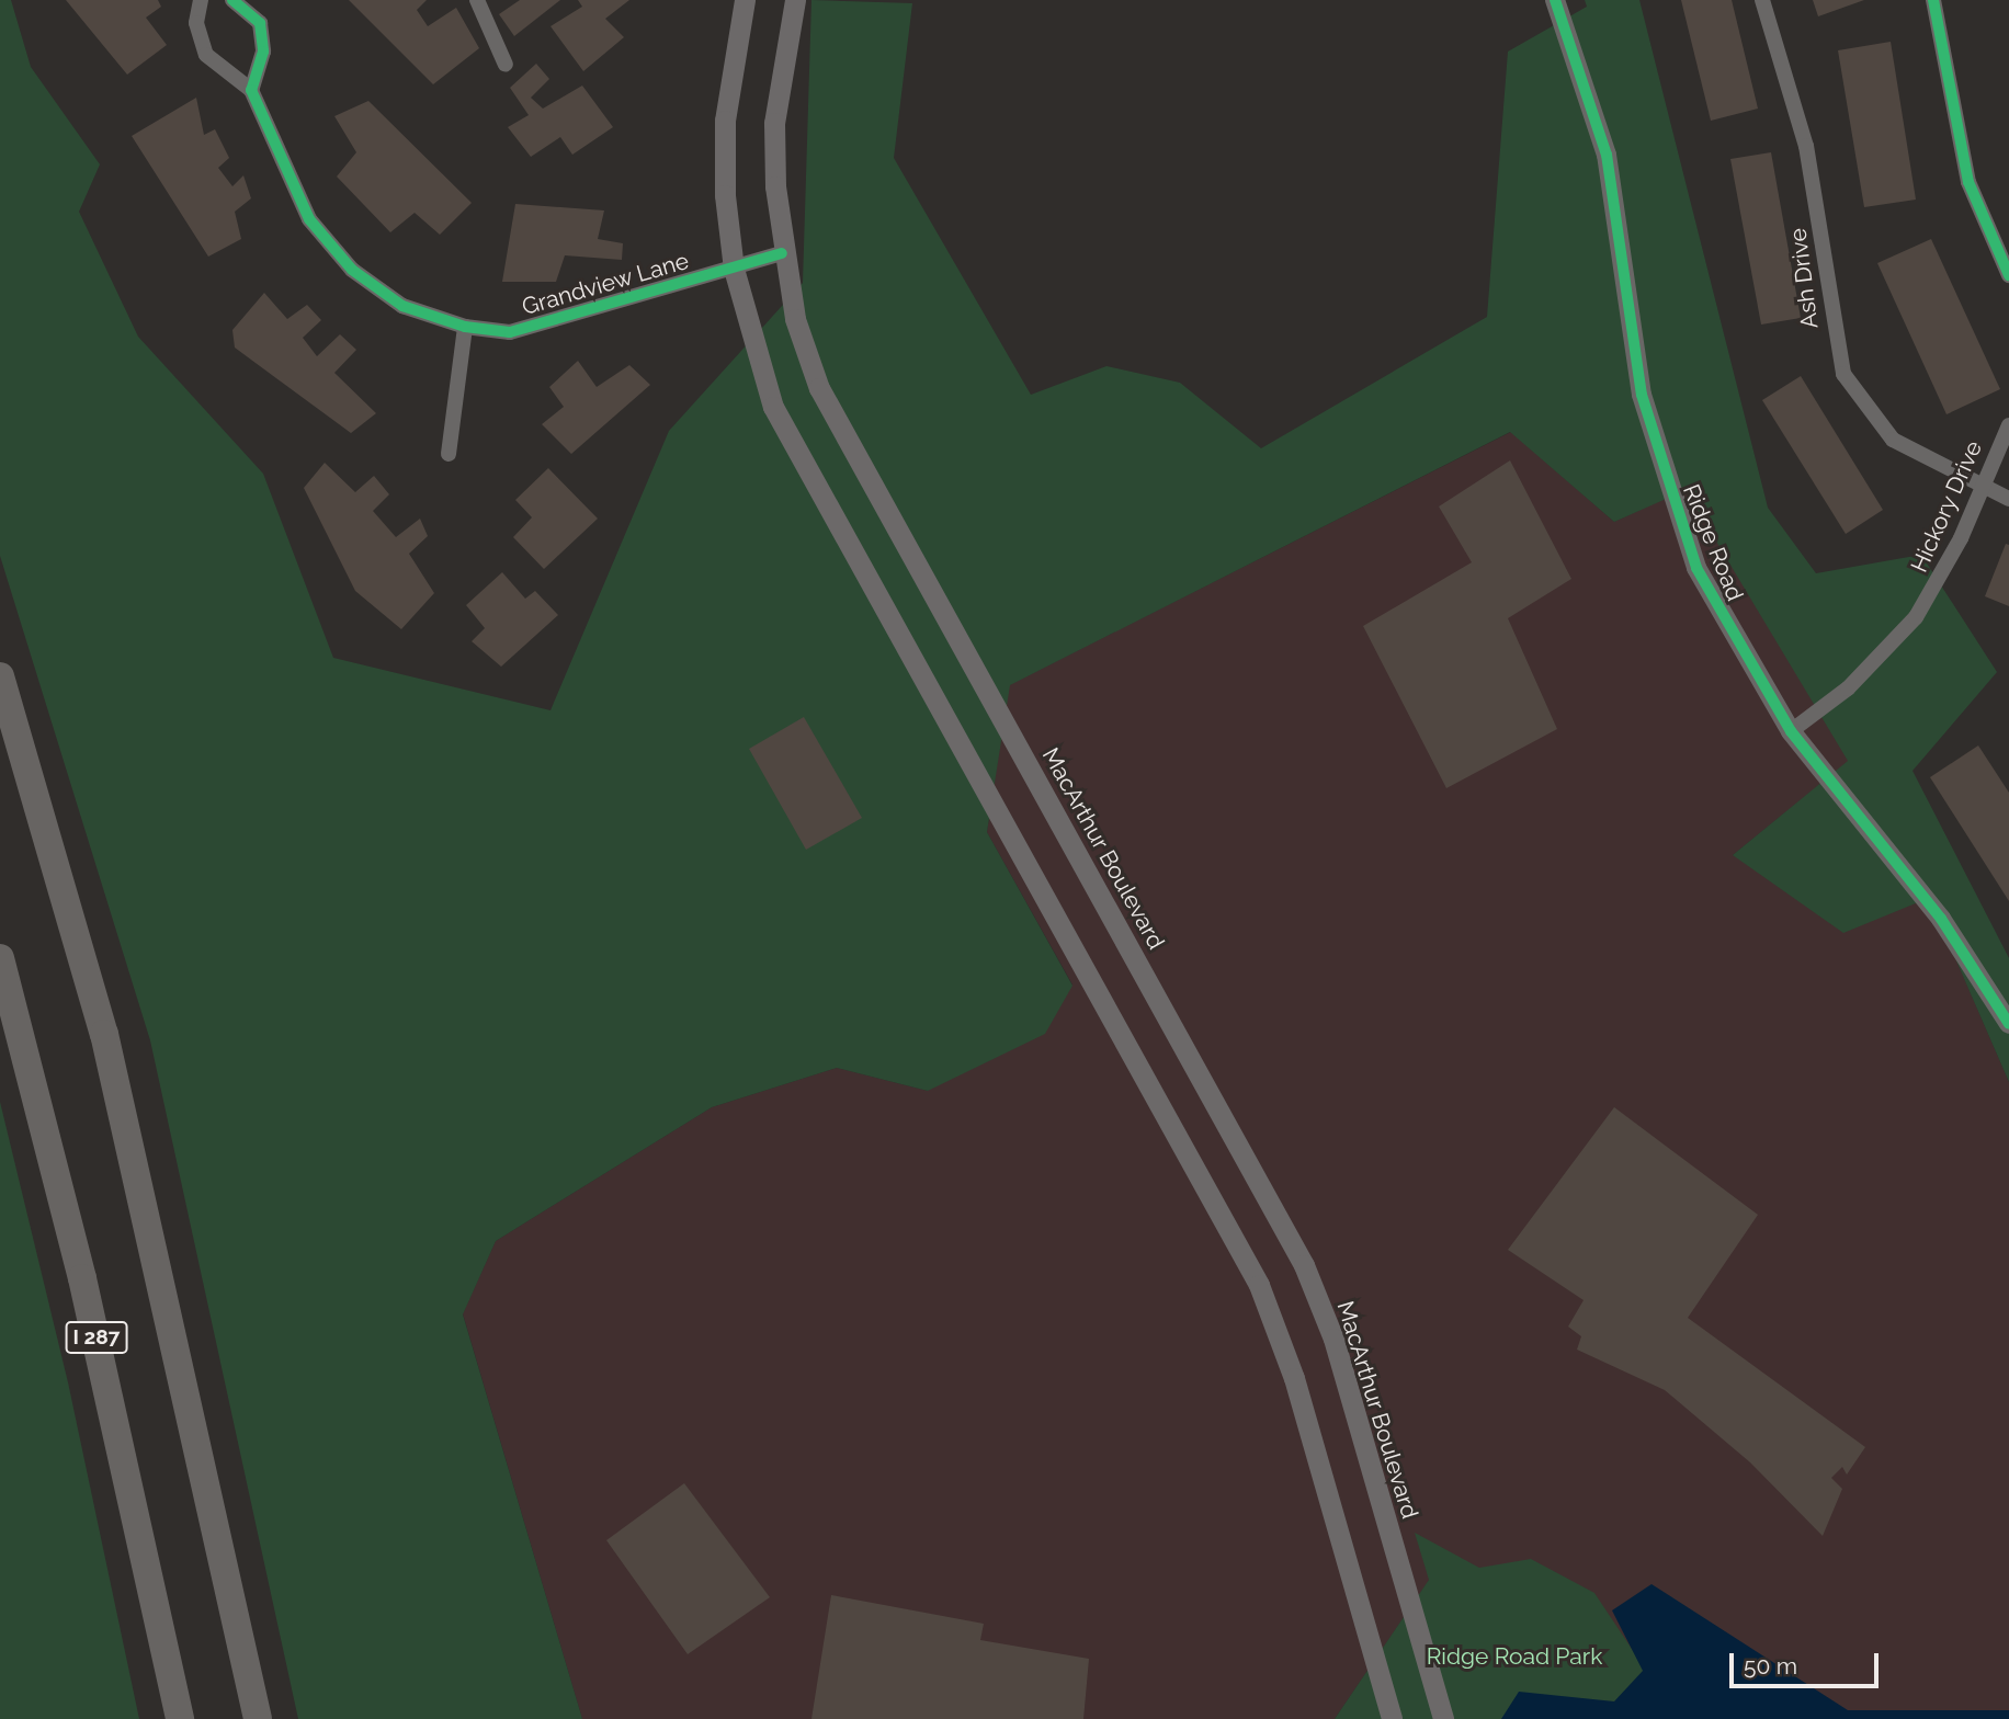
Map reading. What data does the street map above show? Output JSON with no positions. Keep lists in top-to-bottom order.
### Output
{
  "streets": {
    "highway": ["I 287"],
    "main road": ["MacArthur Boulevard"],
    "street": [
      "Ash Drive",
      "Grandview Lane",
      "Hickory Drive",
      "Ridge Road"
    ]
  },
  "crossings": [
    ["Ash Drive", "Hickory Drive"],
    ["Grandview Lane", "MacArthur Boulevard"],
    ["Hickory Drive", "Ridge Road"]
  ],
  "parks": ["Ridge Road Park"],
  "scale_bar": "50 m"
}
